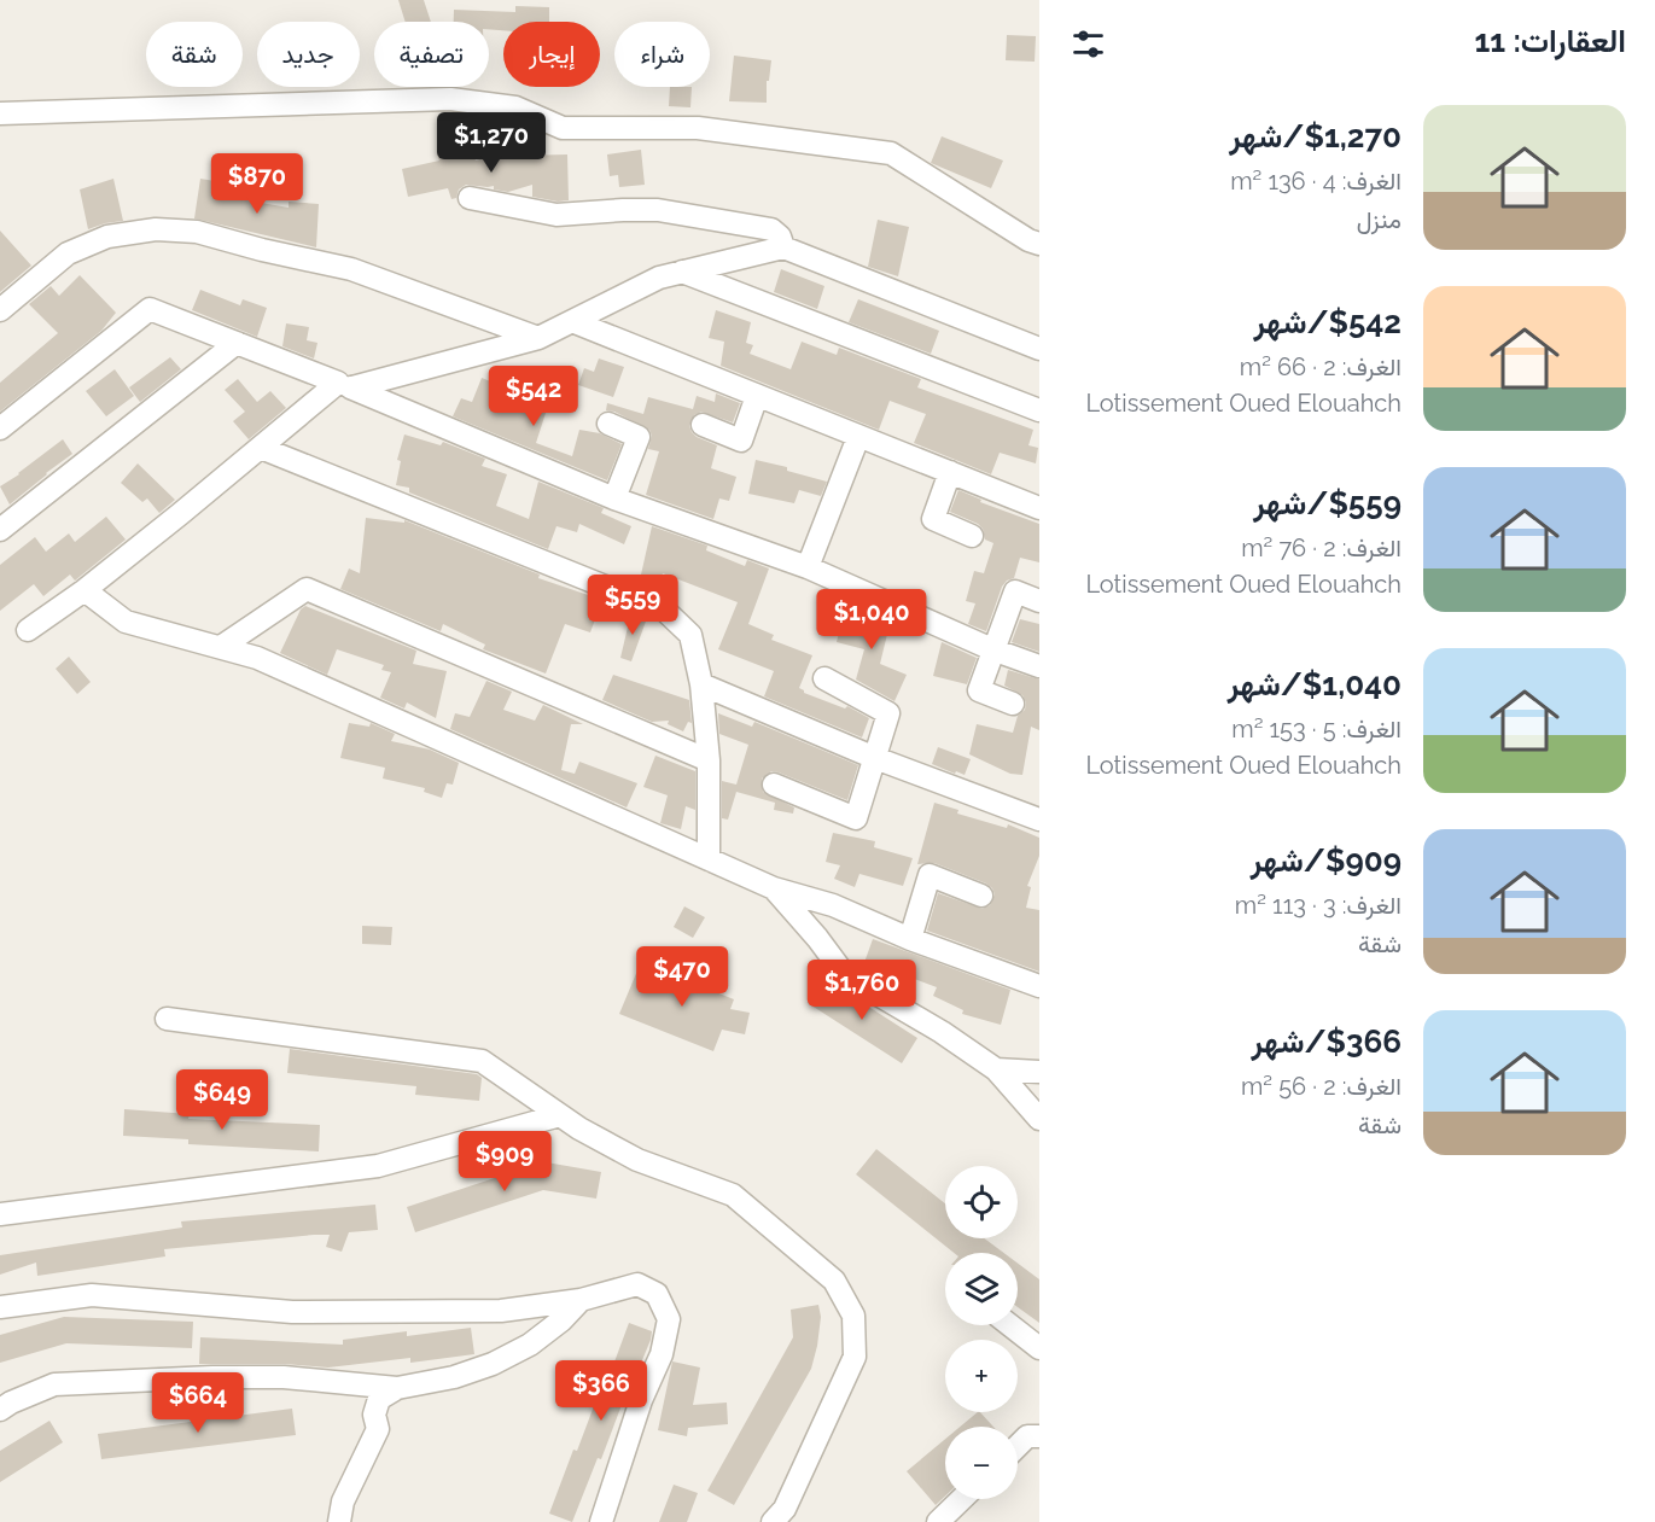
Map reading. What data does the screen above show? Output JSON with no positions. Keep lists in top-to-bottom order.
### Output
{
  "page": {
    "heading": "العقارات: 11",
    "chip": [
      "شراء",
      "إيجار",
      "تصفية",
      "جديد",
      "شقة"
    ],
    "list": [
      {
        "name": "$1,270/شهر",
        "note": "الغرف: 4 · 136 m² · منزل"
      },
      {
        "name": "$542/شهر",
        "note": "الغرف: 2 · 66 m² · Lotissement Oued Elouahch"
      },
      {
        "name": "$559/شهر",
        "note": "الغرف: 2 · 76 m² · Lotissement Oued Elouahch"
      },
      {
        "name": "$1,040/شهر",
        "note": "الغرف: 5 · 153 m² · Lotissement Oued Elouahch"
      },
      {
        "name": "$909/شهر",
        "note": "الغرف: 3 · 113 m² · شقة"
      },
      {
        "name": "$366/شهر",
        "note": "الغرف: 2 · 56 m² · شقة"
      }
    ],
    "price": [
      "$1,270",
      "$870",
      "$542",
      "$559",
      "$1,040",
      "$470",
      "$1,760",
      "$649",
      "$909",
      "$366",
      "$664"
    ],
    "map_buttons": ["+", "−"]
  }
}
